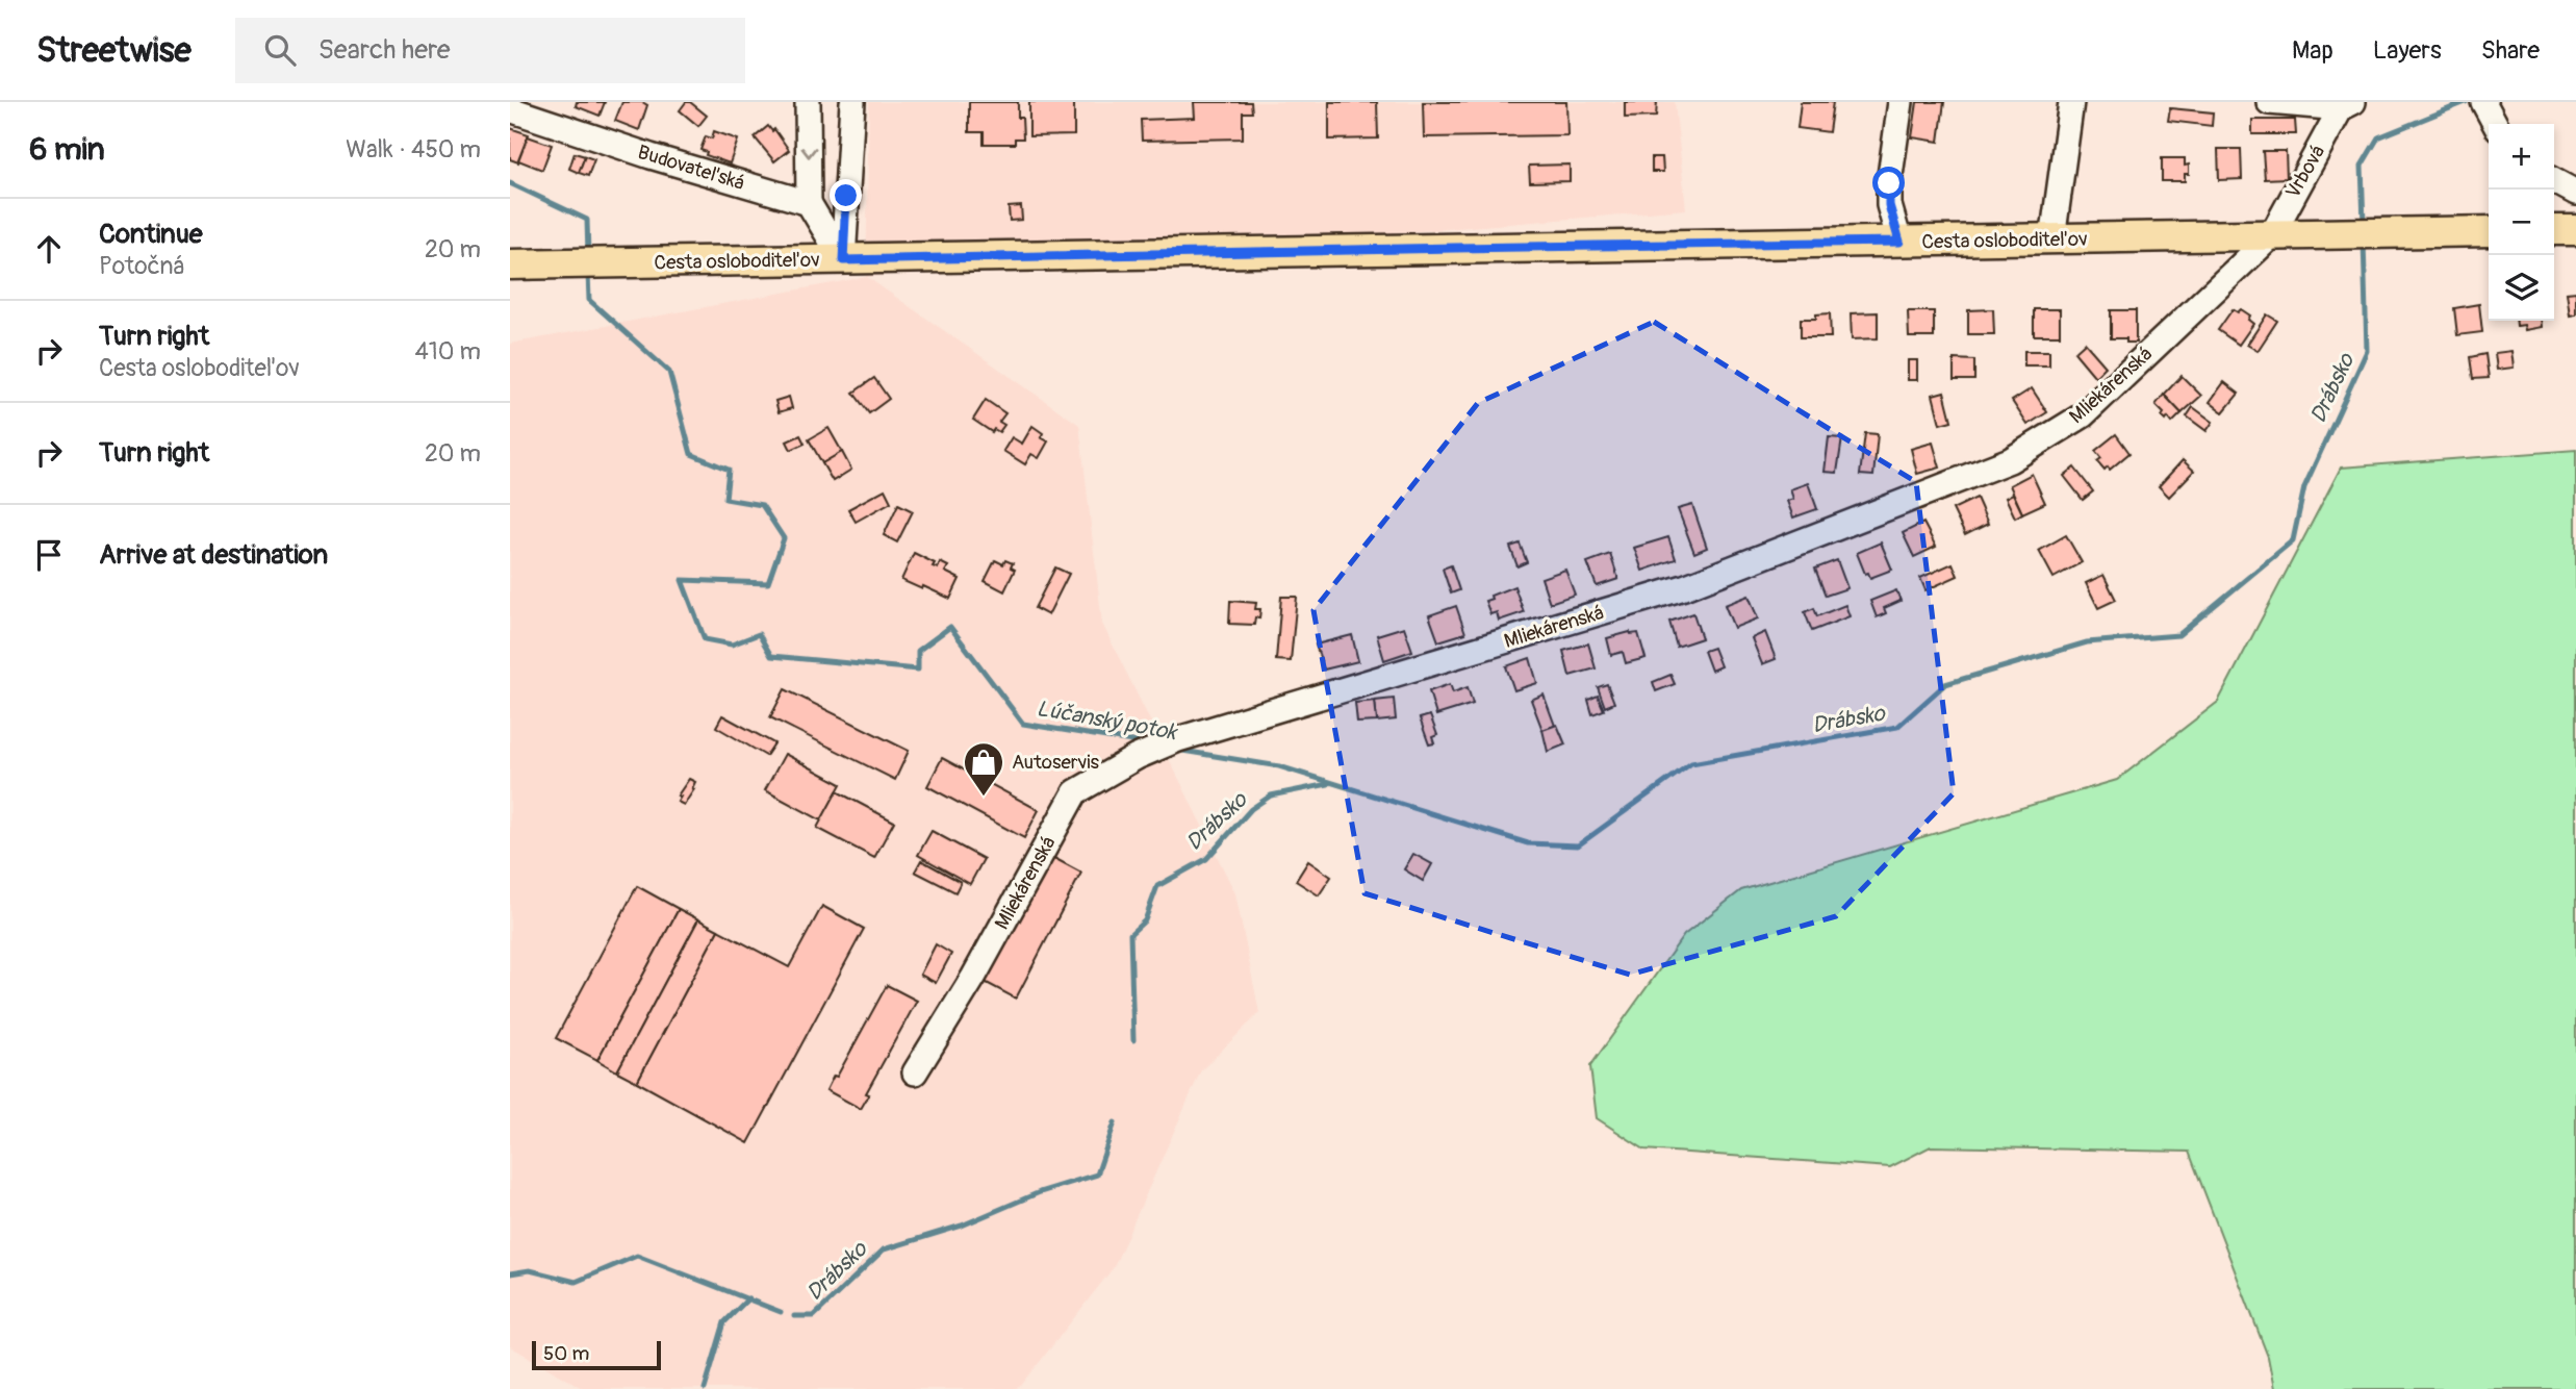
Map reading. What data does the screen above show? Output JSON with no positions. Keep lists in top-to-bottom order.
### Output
{
  "streets": {
    "main road": ["Cesta osloboditeľov"],
    "street": ["Budovateľská", "Vrbová", "Mliekárenská"]
  },
  "crossings": [
    ["Vrbová", "Cesta osloboditeľov"],
    ["Vrbová", "Mliekárenská"],
    ["Cesta osloboditeľov", "Mliekárenská"]
  ],
  "water": ["Drábsko", "Lúčanský potok"],
  "places": {
    "shop": ["Autoservis"]
  },
  "scale_bar": "50 m",
  "page": {
    "header": "Streetwise",
    "search": "Search here",
    "nav": ["Map", "Layers", "Share"],
    "heading": ["6 min", "Walk · 450 m"],
    "map_buttons": ["+", "−"],
    "list": [
      ["Continue", "Potočná", "20 m"],
      ["Turn right", "Cesta osloboditeľov", "410 m"],
      ["Turn right", "20 m"],
      "Arrive at destination"
    ],
    "scale": "50 m"
  }
}
